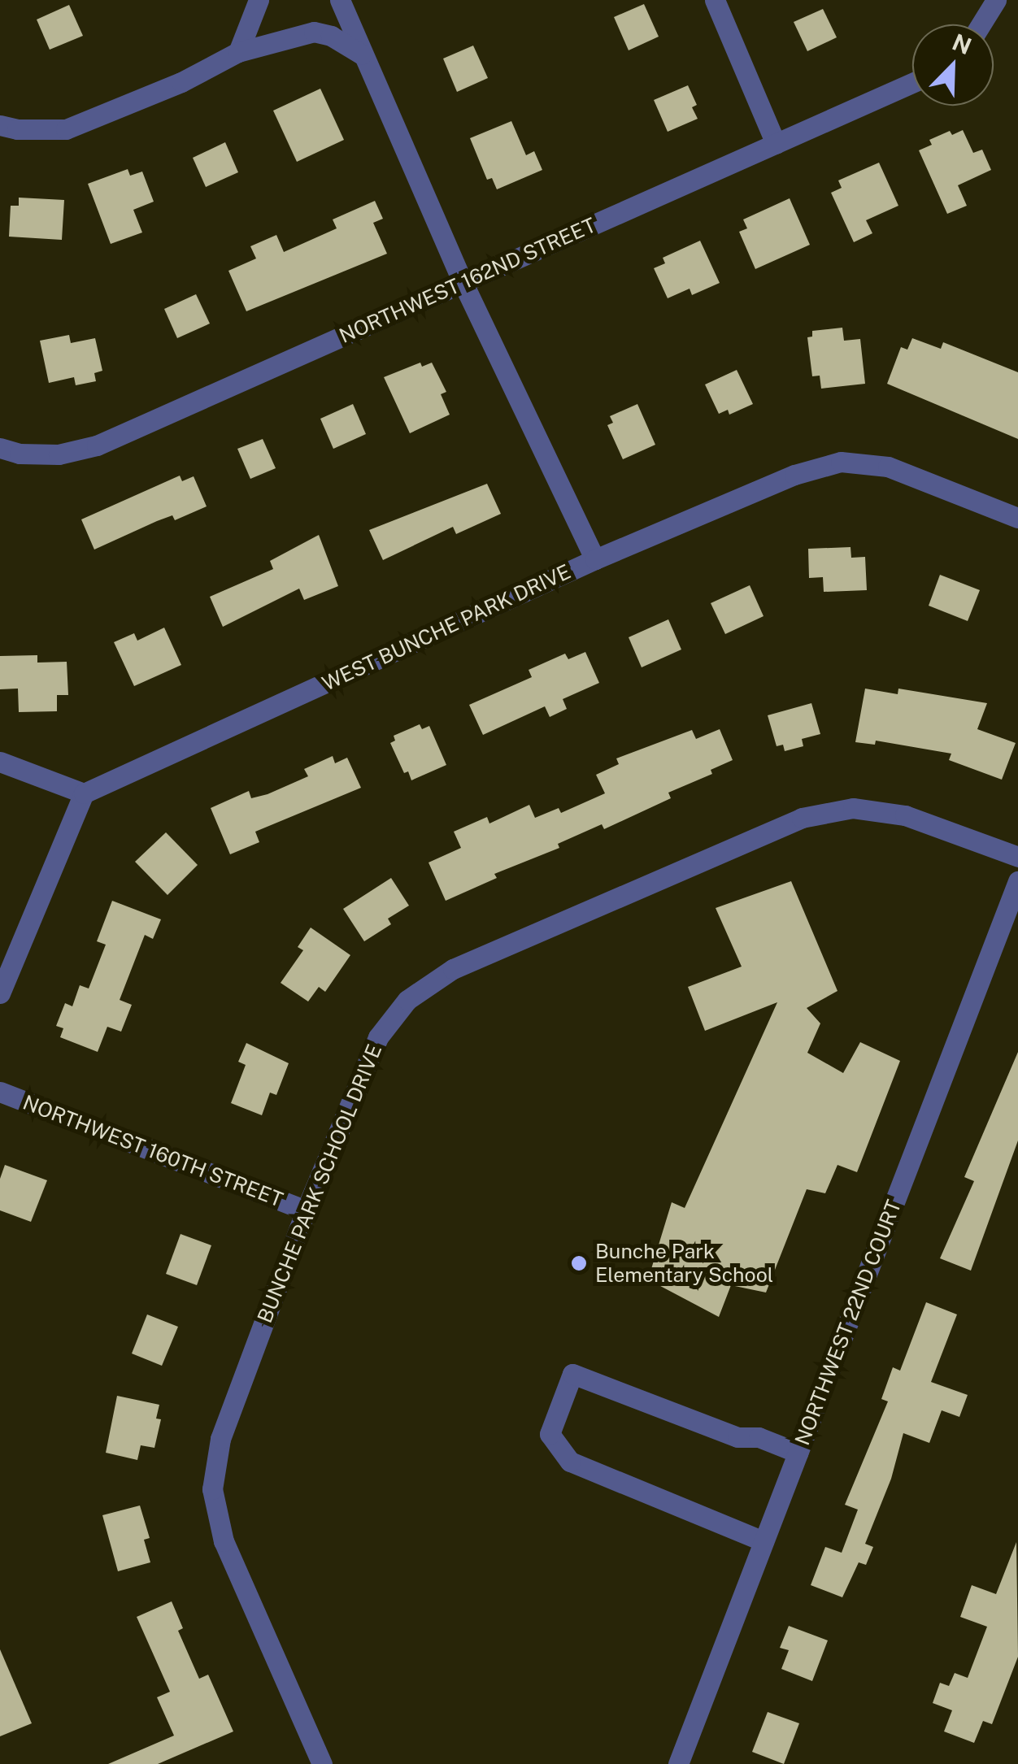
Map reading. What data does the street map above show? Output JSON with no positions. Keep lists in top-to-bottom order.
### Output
{
  "streets": {
    "street": [
      "NORTHWEST 162ND STREET",
      "WEST BUNCHE PARK DRIVE",
      "NORTHWEST 160TH STREET",
      "BUNCHE PARK SCHOOL DRIVE",
      "NORTHWEST 22ND COURT"
    ]
  },
  "crossings": [
    ["NORTHWEST 160TH STREET", "BUNCHE PARK SCHOOL DRIVE"]
  ],
  "places": ["Bunche Park Elementary School"],
  "north": "top right"
}
